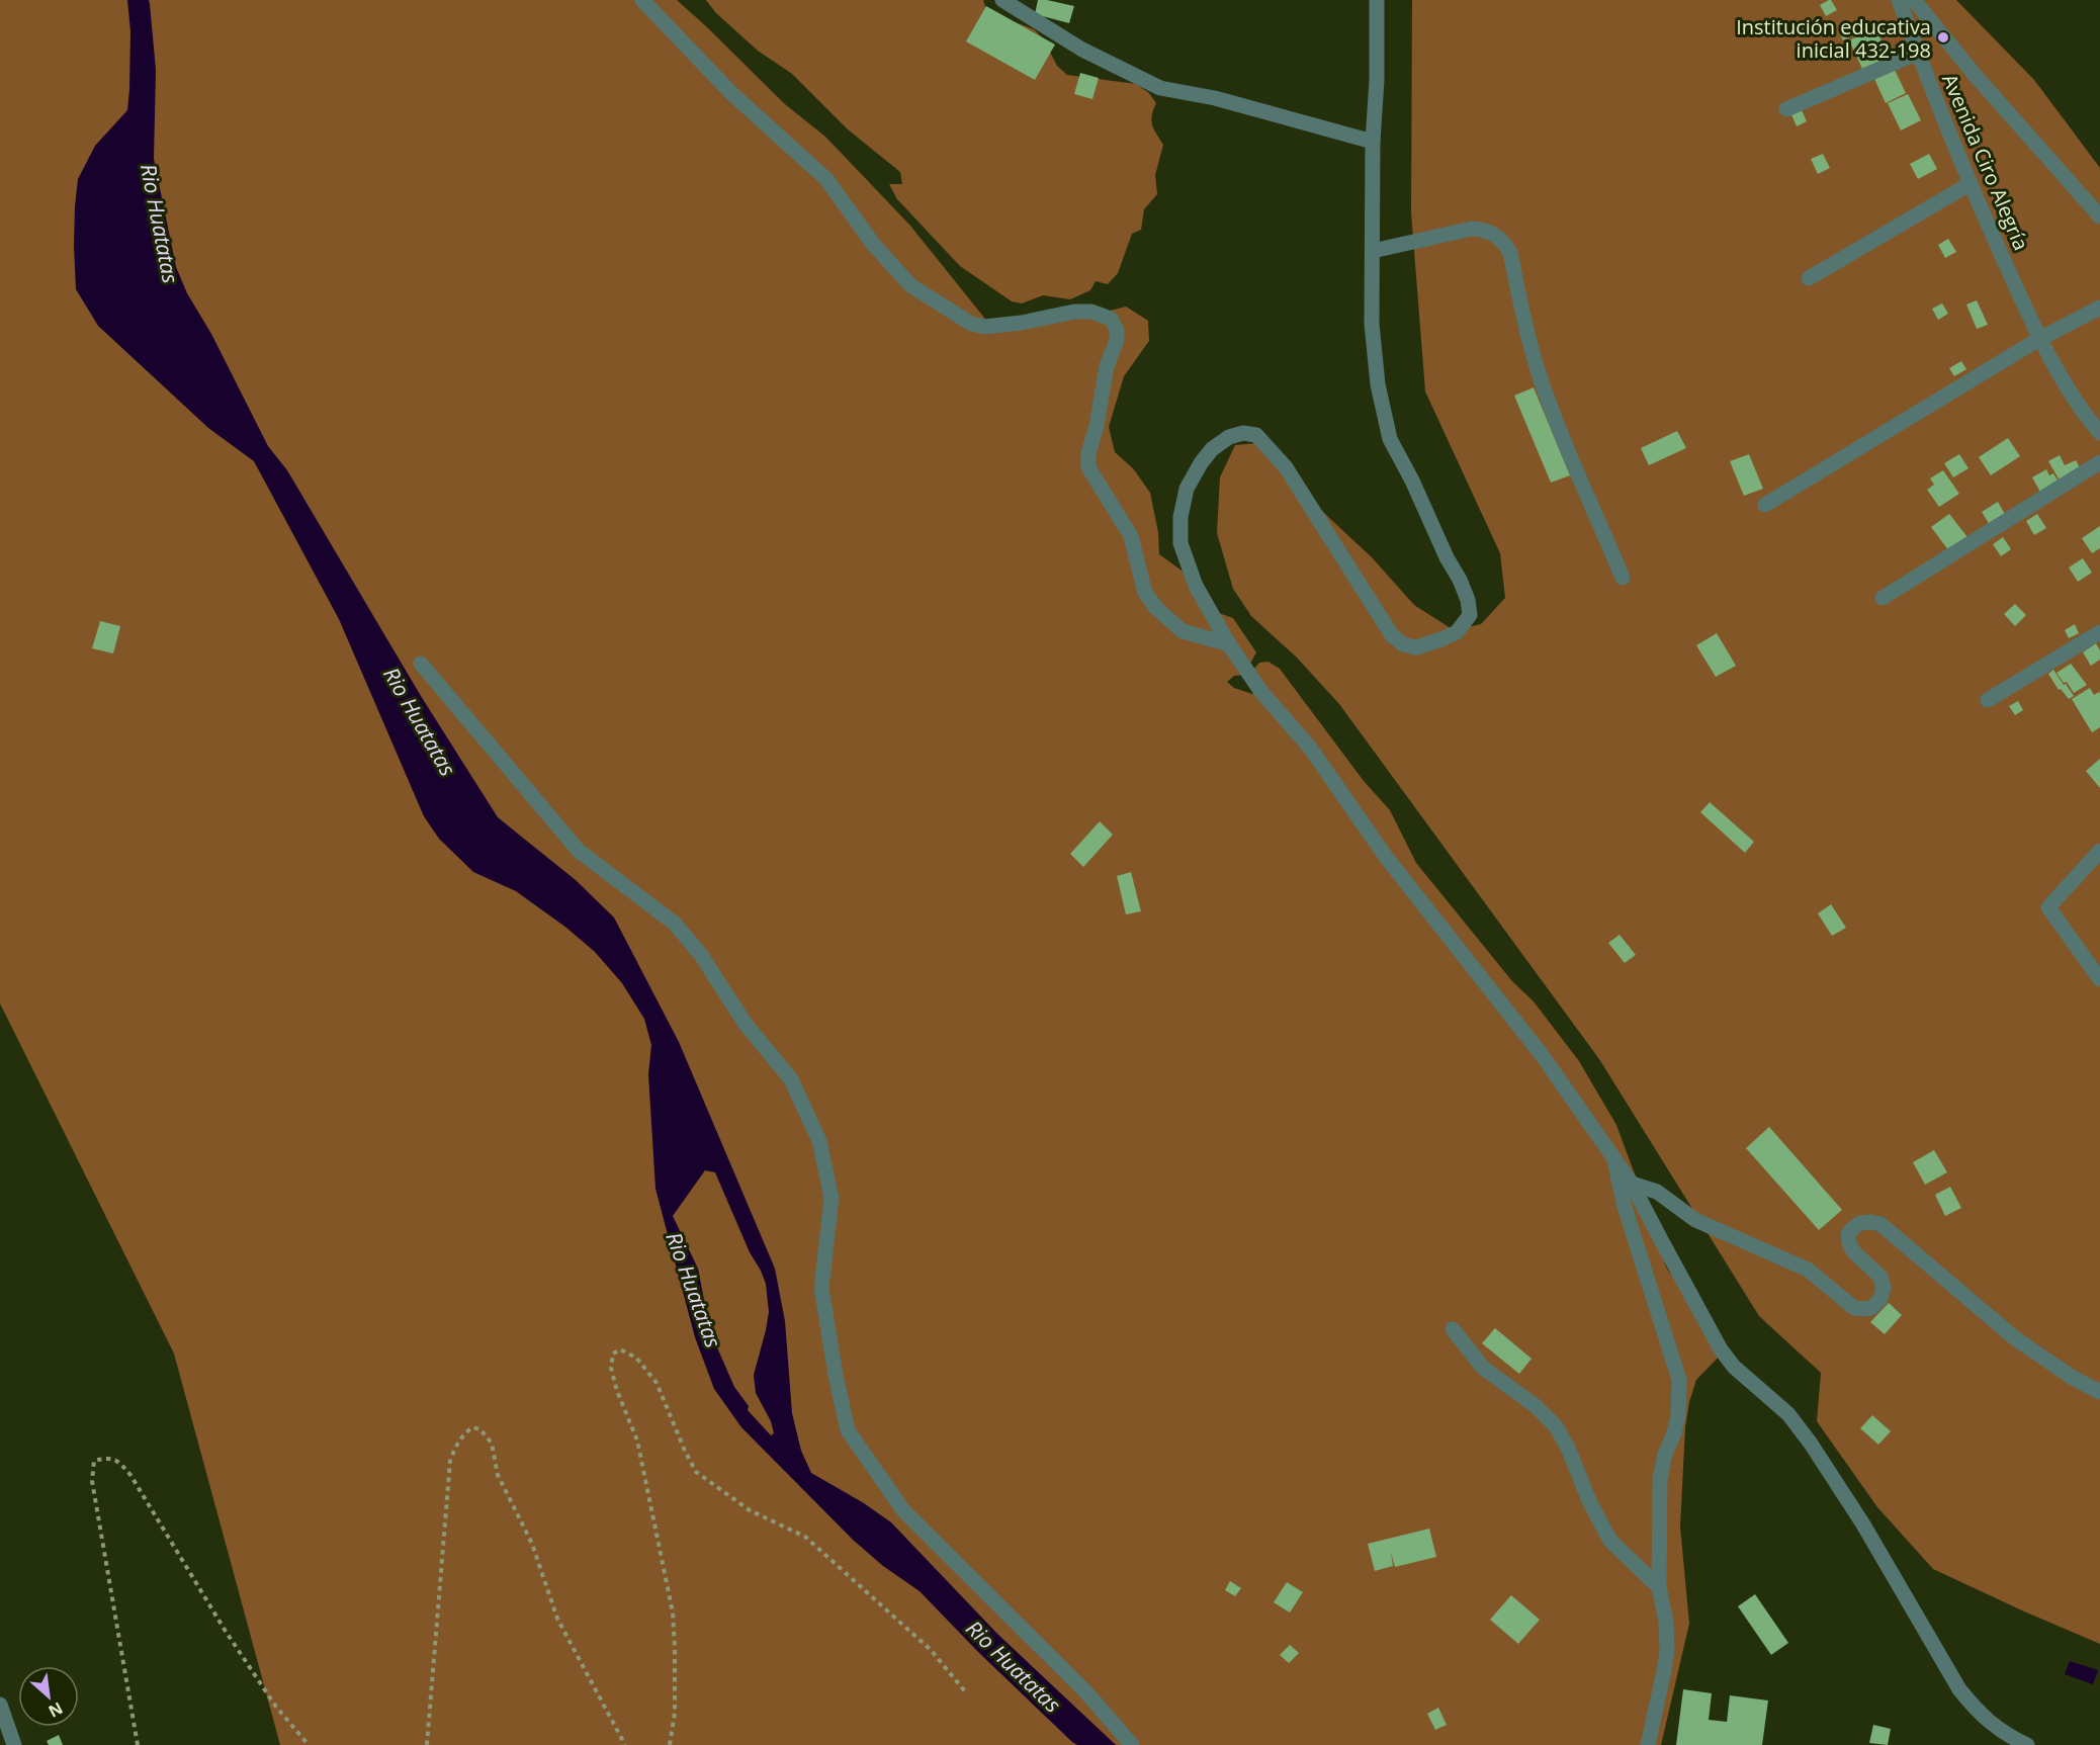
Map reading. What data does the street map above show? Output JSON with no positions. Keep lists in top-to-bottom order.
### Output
{
  "streets": {
    "street": ["Avenida Ciro Alegría"]
  },
  "water": ["Rio Huatatas"],
  "places": ["Institución educativa inicial 432-198"],
  "north": "bottom right"
}
